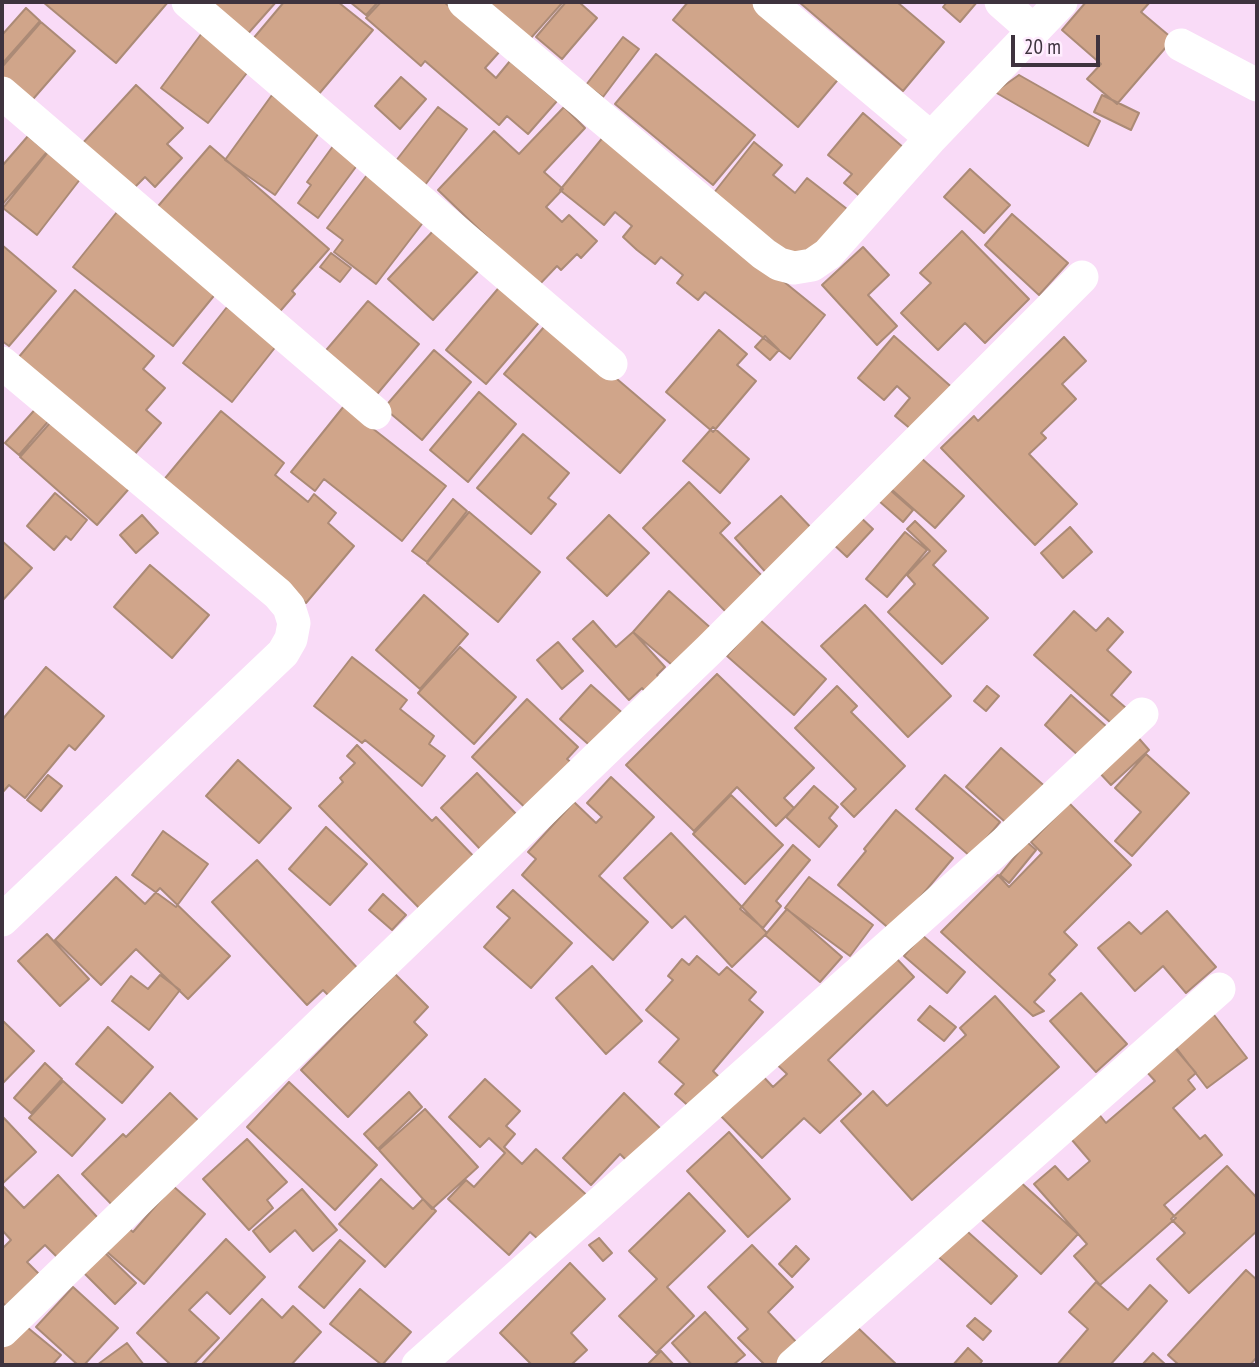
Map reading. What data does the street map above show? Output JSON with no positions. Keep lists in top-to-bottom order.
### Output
{
  "scale_bar": "20 m"
}
